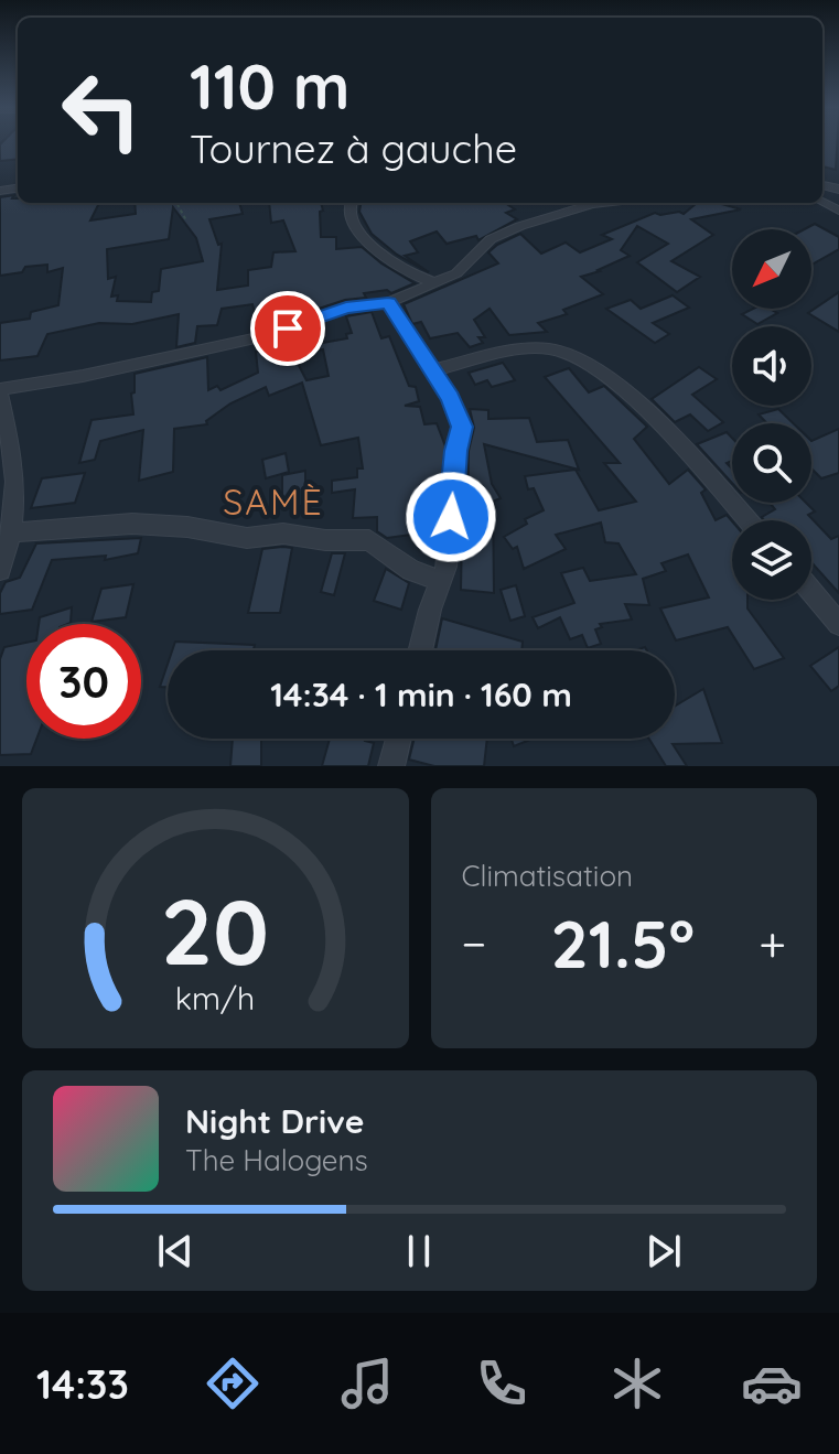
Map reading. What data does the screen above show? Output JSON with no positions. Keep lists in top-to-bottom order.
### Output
{
  "districts": ["SAMÈ"],
  "north": "bottom left",
  "page": {
    "turn": ["110 m", "Tournez à gauche"],
    "limit": "30",
    "trip": "14:34 · 1 min · 160 m",
    "tile": "Climatisation",
    "heat": ["−", "21.5°", "+"],
    "song": ["Night Drive", "The Halogens"],
    "tabs": "14:33",
    "gauge": ["20", "km/h"]
  }
}
